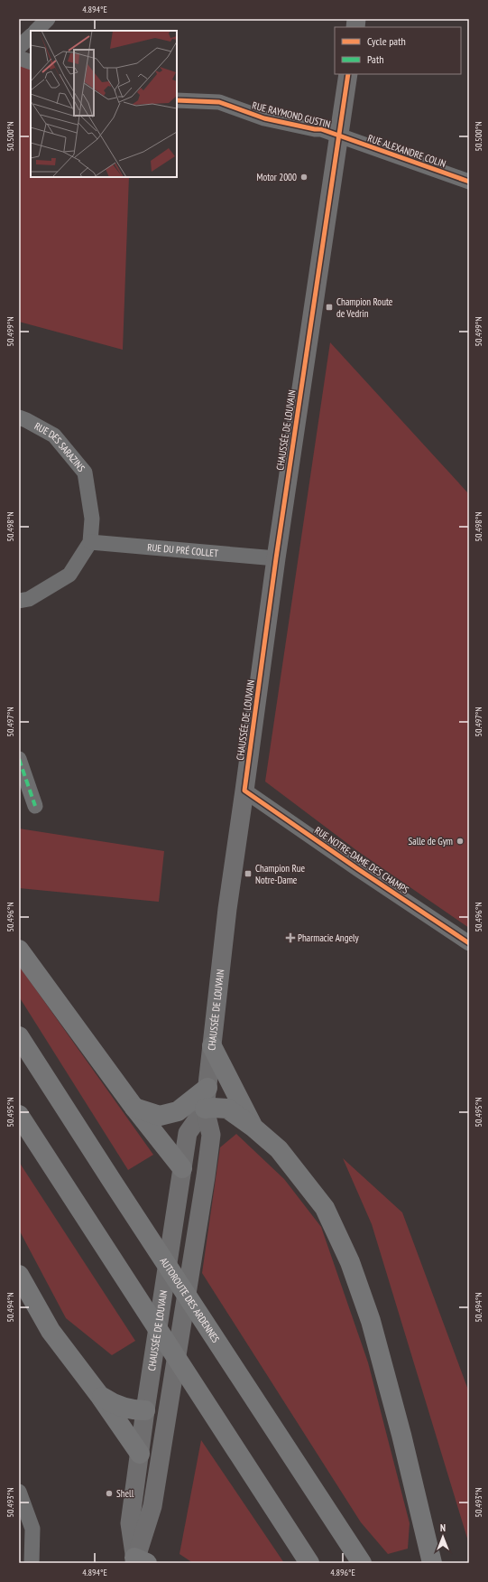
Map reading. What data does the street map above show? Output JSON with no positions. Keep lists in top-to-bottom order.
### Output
{
  "streets": {
    "highway": ["AUTOROUTE DES ARDENNES"],
    "main road": ["CHAUSSÉE DE LOUVAIN"],
    "street": [
      "RUE RAYMOND GUSTIN",
      "RUE ALEXANDRE COLIN",
      "RUE DES SARAZINS",
      "RUE DU PRÉ COLLET",
      "RUE NOTRE-DAME DES CHAMPS"
    ]
  },
  "crossings": [
    ["RUE RAYMOND GUSTIN", "RUE ALEXANDRE COLIN"],
    ["RUE RAYMOND GUSTIN", "CHAUSSÉE DE LOUVAIN"],
    ["RUE ALEXANDRE COLIN", "CHAUSSÉE DE LOUVAIN"],
    ["CHAUSSÉE DE LOUVAIN", "RUE DU PRÉ COLLET"],
    ["CHAUSSÉE DE LOUVAIN", "RUE NOTRE-DAME DES CHAMPS"],
    ["RUE DES SARAZINS", "RUE DU PRÉ COLLET"]
  ],
  "places": {
    "other": ["Motor 2000", "Salle de Gym", "Shell"],
    "transit": ["Champion Route de Vedrin", "Champion Rue Notre-Dame"],
    "health": ["Pharmacie Angely"]
  },
  "legend": ["Cycle path", "Path"],
  "north": "top",
  "coordinates": [
    "4.894°E",
    "50.500°N",
    "50.499°N",
    "50.498°N",
    "50.497°N",
    "50.496°N",
    "50.495°N",
    "50.494°N",
    "50.493°N",
    "4.896°E"
  ]
}
